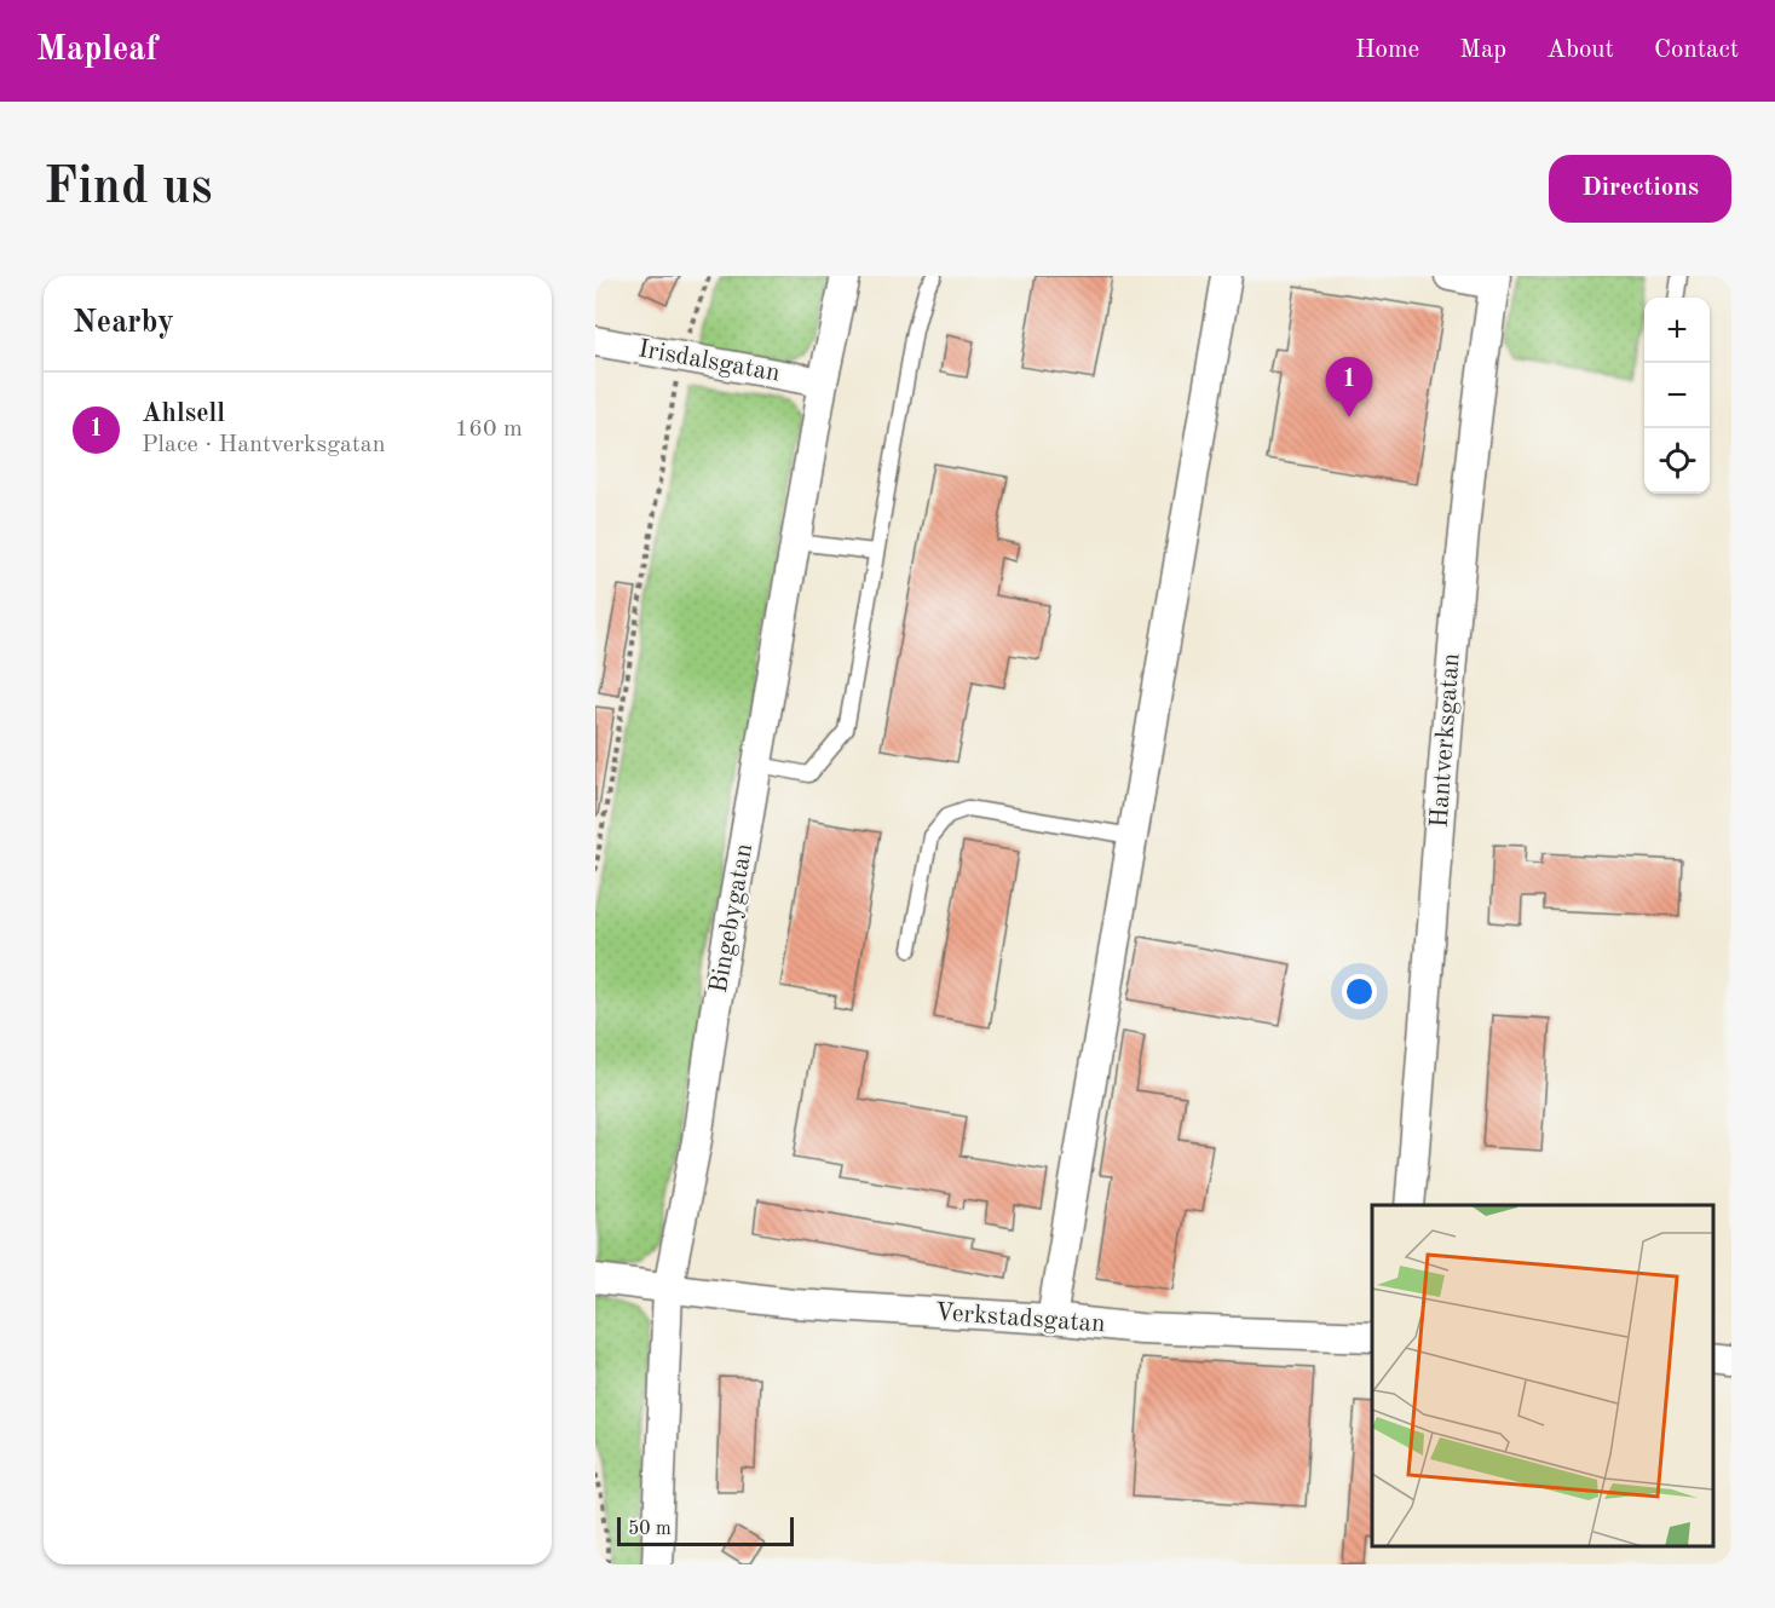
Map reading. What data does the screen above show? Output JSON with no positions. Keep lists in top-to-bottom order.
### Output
{
  "streets": {
    "street": [
      "Irisdalsgatan",
      "Hantverksgatan",
      "Bingebygatan",
      "Verkstadsgatan"
    ]
  },
  "crossings": [
    ["Irisdalsgatan", "Bingebygatan"],
    ["Bingebygatan", "Verkstadsgatan"]
  ],
  "scale_bar": "50 m",
  "page": {
    "header": "Mapleaf",
    "nav": [
      "Home",
      "Map",
      "About",
      "Contact"
    ],
    "buttons": "Directions",
    "title": "Find us",
    "heading": "Nearby",
    "map_buttons": ["+", "−"],
    "pins": "1",
    "list": [
      {
        "mark": "1",
        "name": "Ahlsell",
        "note": "Place · Hantverksgatan",
        "value": "160 m"
      }
    ],
    "scale": "50 m"
  }
}
